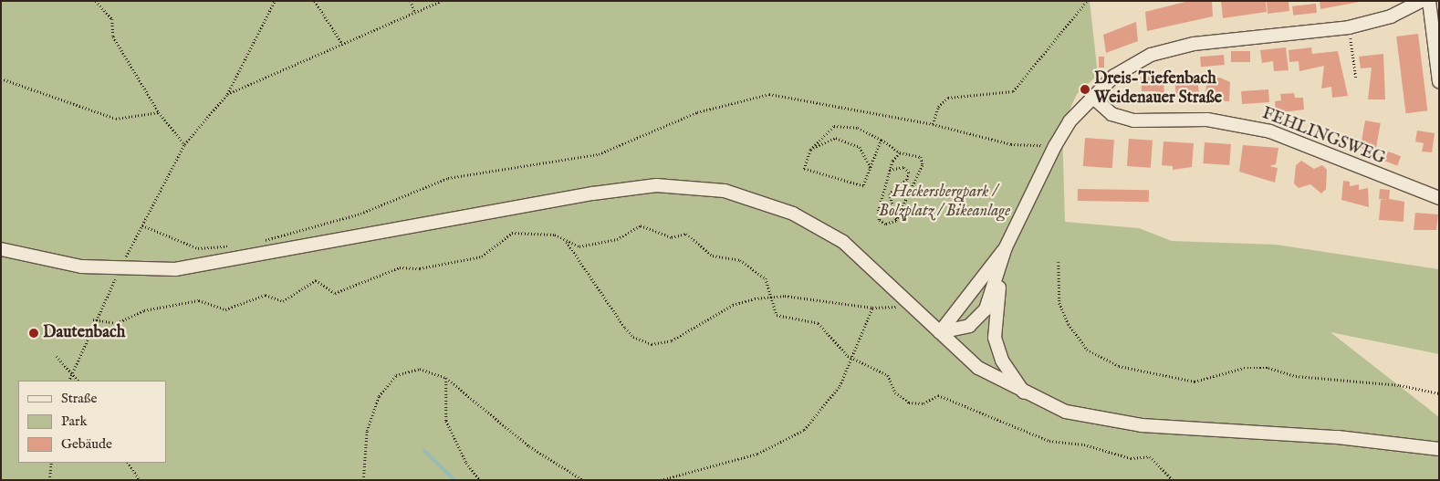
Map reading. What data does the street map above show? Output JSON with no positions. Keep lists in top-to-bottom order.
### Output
{
  "streets": {
    "street": ["FEHLINGSWEG"]
  },
  "parks": ["Heckersbergpark / Bolzplatz / Bikeanlage"],
  "places": ["Dreis-Tiefenbach Weidenauer Straße", "Dautenbach"],
  "legend": ["Straße", "Park", "Gebäude"]
}
